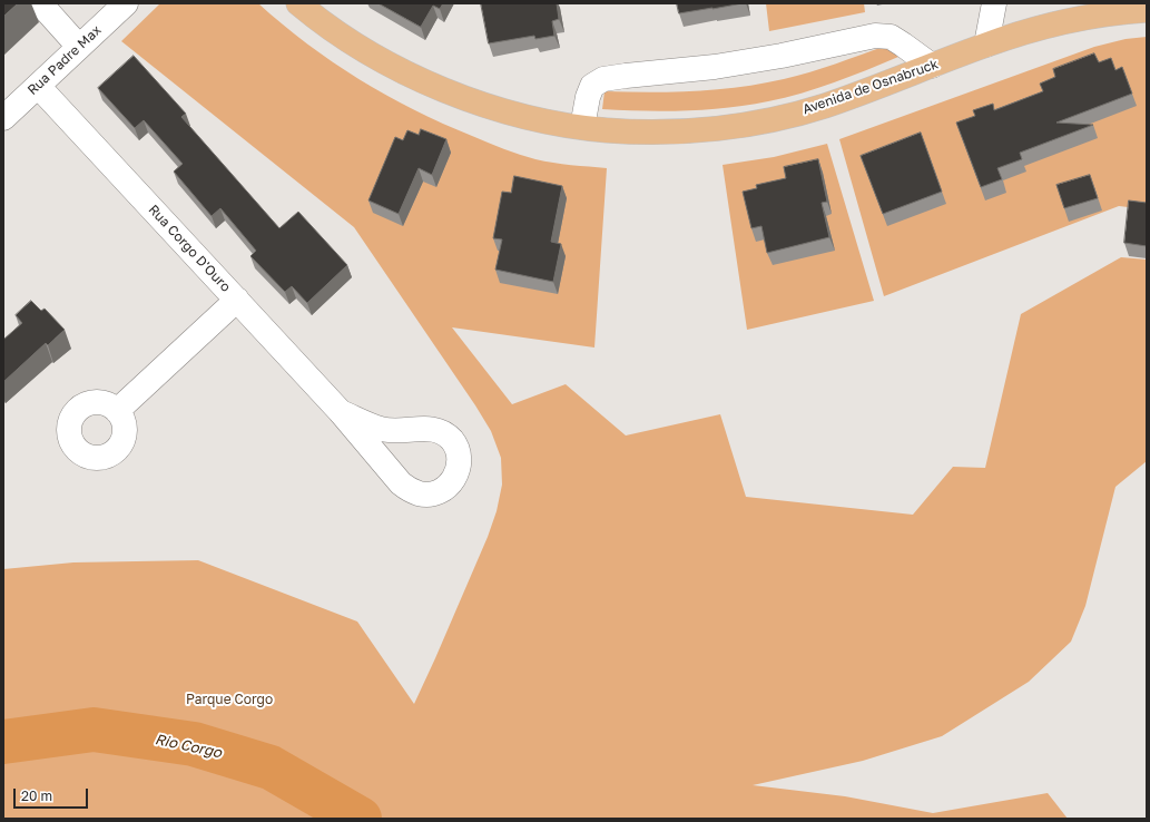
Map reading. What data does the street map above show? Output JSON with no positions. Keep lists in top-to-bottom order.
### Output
{
  "streets": {
    "main road": ["Avenida de Osnabruck"],
    "street": ["Rua Padre Max", "Rua Corgo D'Ouro"]
  },
  "crossings": [
    ["Rua Padre Max", "Rua Corgo D'Ouro"]
  ],
  "water": ["Rio Corgo"],
  "parks": ["Parque Corgo"],
  "scale_bar": "20 m"
}
